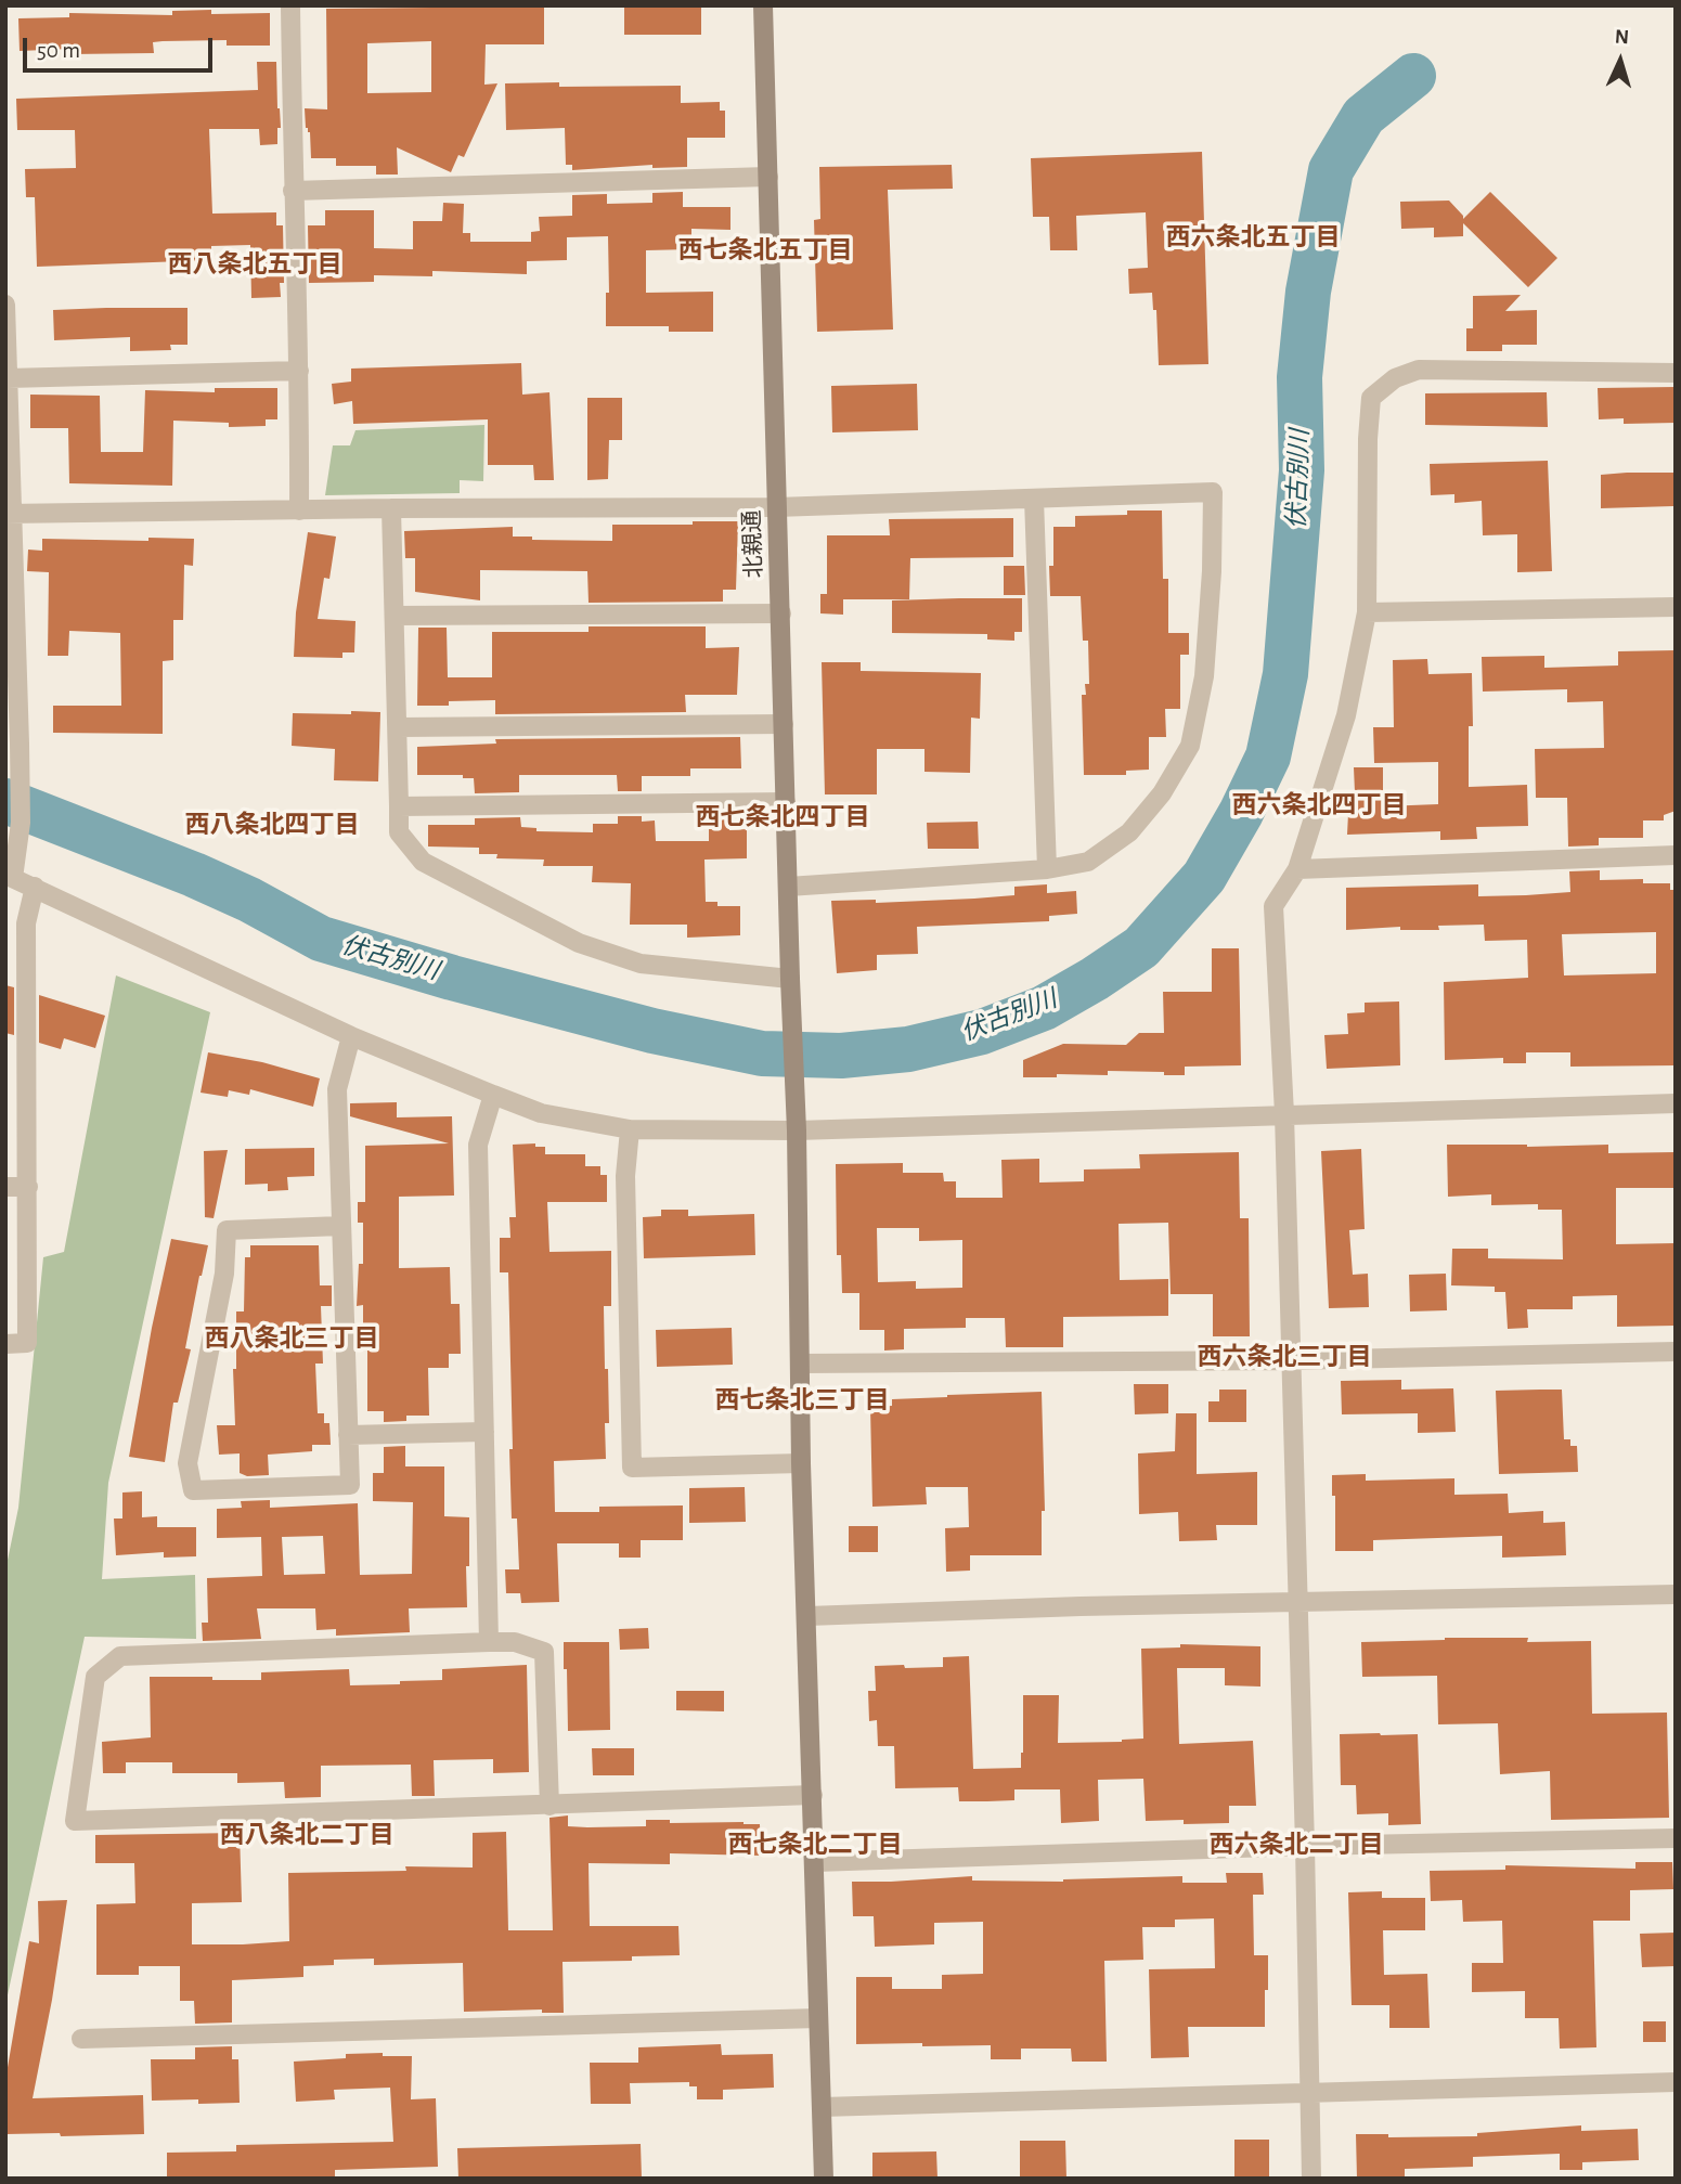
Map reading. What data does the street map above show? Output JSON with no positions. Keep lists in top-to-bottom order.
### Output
{
  "streets": {
    "street": ["北親通"]
  },
  "districts": [
    "西六条北五丁目",
    "西七条北五丁目",
    "西八条北五丁目",
    "西六条北四丁目",
    "西七条北四丁目",
    "西八条北四丁目",
    "西八条北三丁目",
    "西六条北三丁目",
    "西七条北三丁目",
    "西八条北二丁目",
    "西七条北二丁目",
    "西六条北二丁目"
  ],
  "water": ["伏古別川"],
  "scale_bar": "50 m",
  "north": "top"
}
